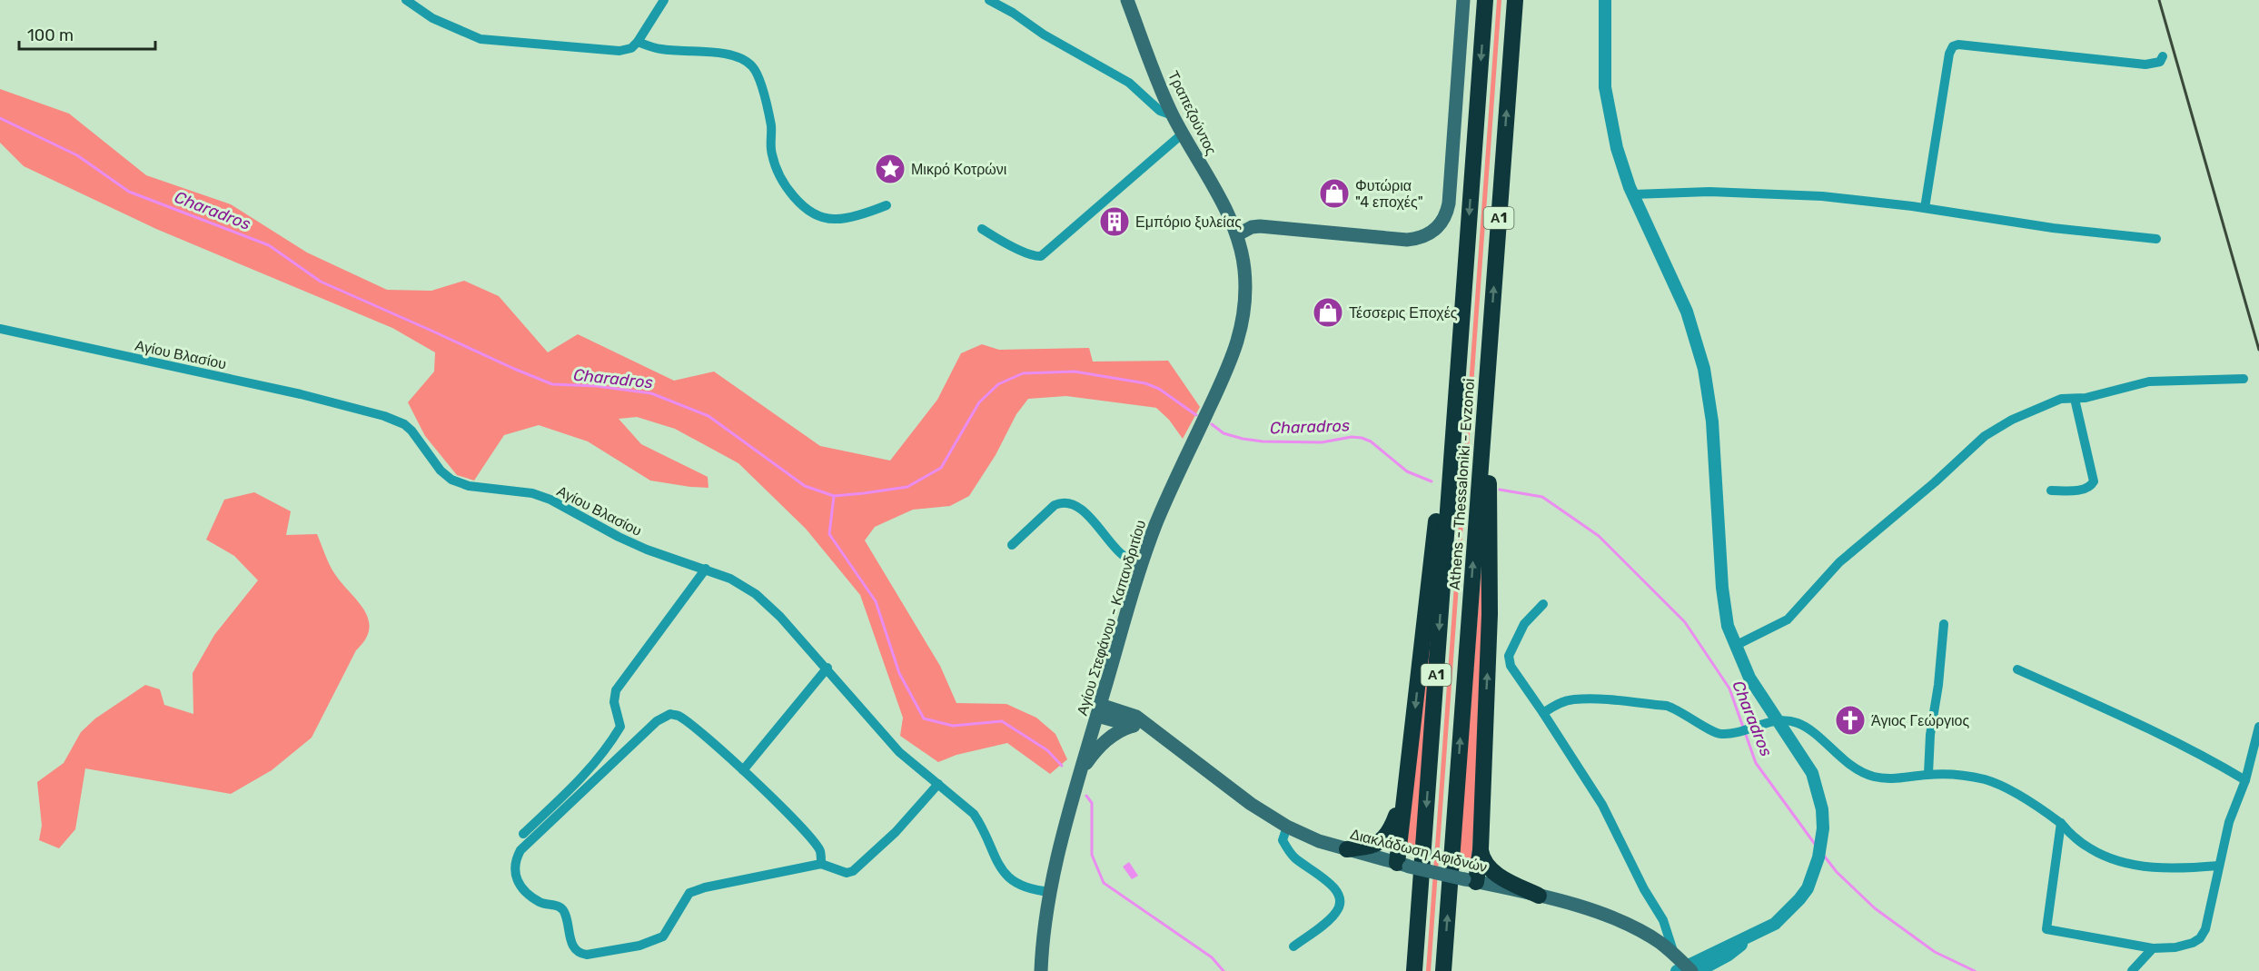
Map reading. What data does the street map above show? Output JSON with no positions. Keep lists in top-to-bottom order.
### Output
{
  "streets": {
    "highway": ["Α1", "Athens - Thessaloniki - Evzonoi"],
    "main road": ["Τραπεζούντος", "Αγίου Στεφάνου - Καπανδριτίου", "Διακλάδωση Αφιδνών"],
    "street": ["Αγίου Βλασίου"]
  },
  "crossings": [
    ["Τραπεζούντος", "Αγίου Στεφάνου - Καπανδριτίου"],
    ["Αγίου Βλασίου", "Αγίου Στεφάνου - Καπανδριτίου"],
    ["Αγίου Στεφάνου - Καπανδριτίου", "Διακλάδωση Αφιδνών"]
  ],
  "water": ["Charadros"],
  "places": {
    "place": ["Μικρό Κοτρώνι"],
    "shop": ["Φυτώρια \"4 εποχές\"", "Τέσσερις Εποχές"],
    "building": ["Εμπόριο ξυλείας"],
    "church": ["Άγιος Γεώργιος"]
  },
  "scale_bar": "100 m"
}
